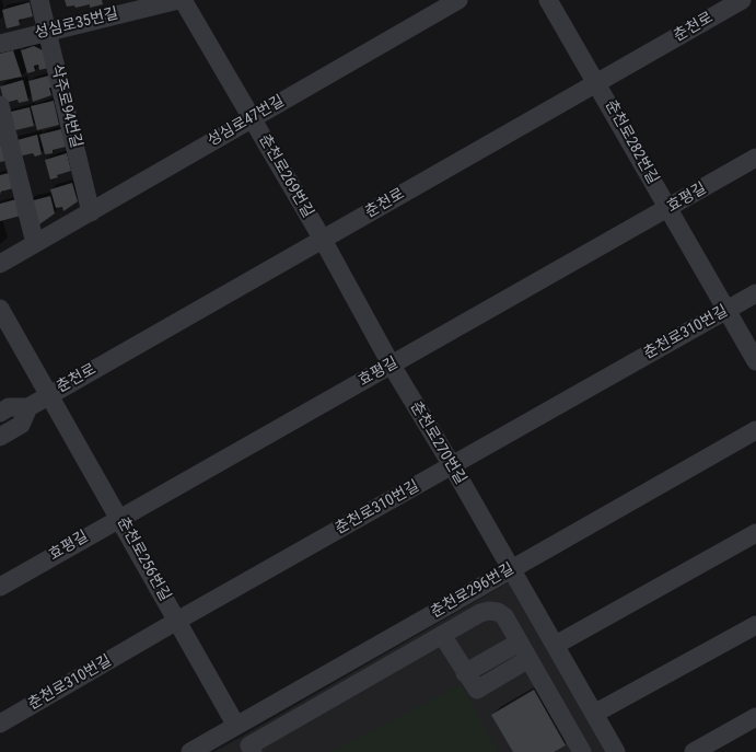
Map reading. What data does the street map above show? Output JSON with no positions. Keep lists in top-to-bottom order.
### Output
{
  "streets": {
    "street": [
      "성심로35번길",
      "춘천로",
      "삭주로94번길",
      "성심로47번길",
      "춘천로282번길",
      "춘천로269번길",
      "효평길",
      "춘천로310번길",
      "춘천로270번길",
      "춘천로256번길",
      "춘천로296번길"
    ]
  },
  "crossings": [
    ["성심로35번길", "삭주로94번길"],
    ["춘천로", "춘천로282번길"],
    ["춘천로", "춘천로269번길"],
    ["춘천로", "춘천로270번길"],
    ["춘천로", "춘천로256번길"],
    ["삭주로94번길", "성심로47번길"],
    ["성심로47번길", "춘천로269번길"],
    ["춘천로282번길", "효평길"],
    ["춘천로282번길", "춘천로310번길"],
    ["춘천로269번길", "춘천로270번길"],
    ["효평길", "춘천로270번길"],
    ["효평길", "춘천로256번길"],
    ["춘천로310번길", "춘천로270번길"],
    ["춘천로310번길", "춘천로256번길"],
    ["춘천로270번길", "춘천로296번길"],
    ["춘천로256번길", "춘천로296번길"]
  ]
}
